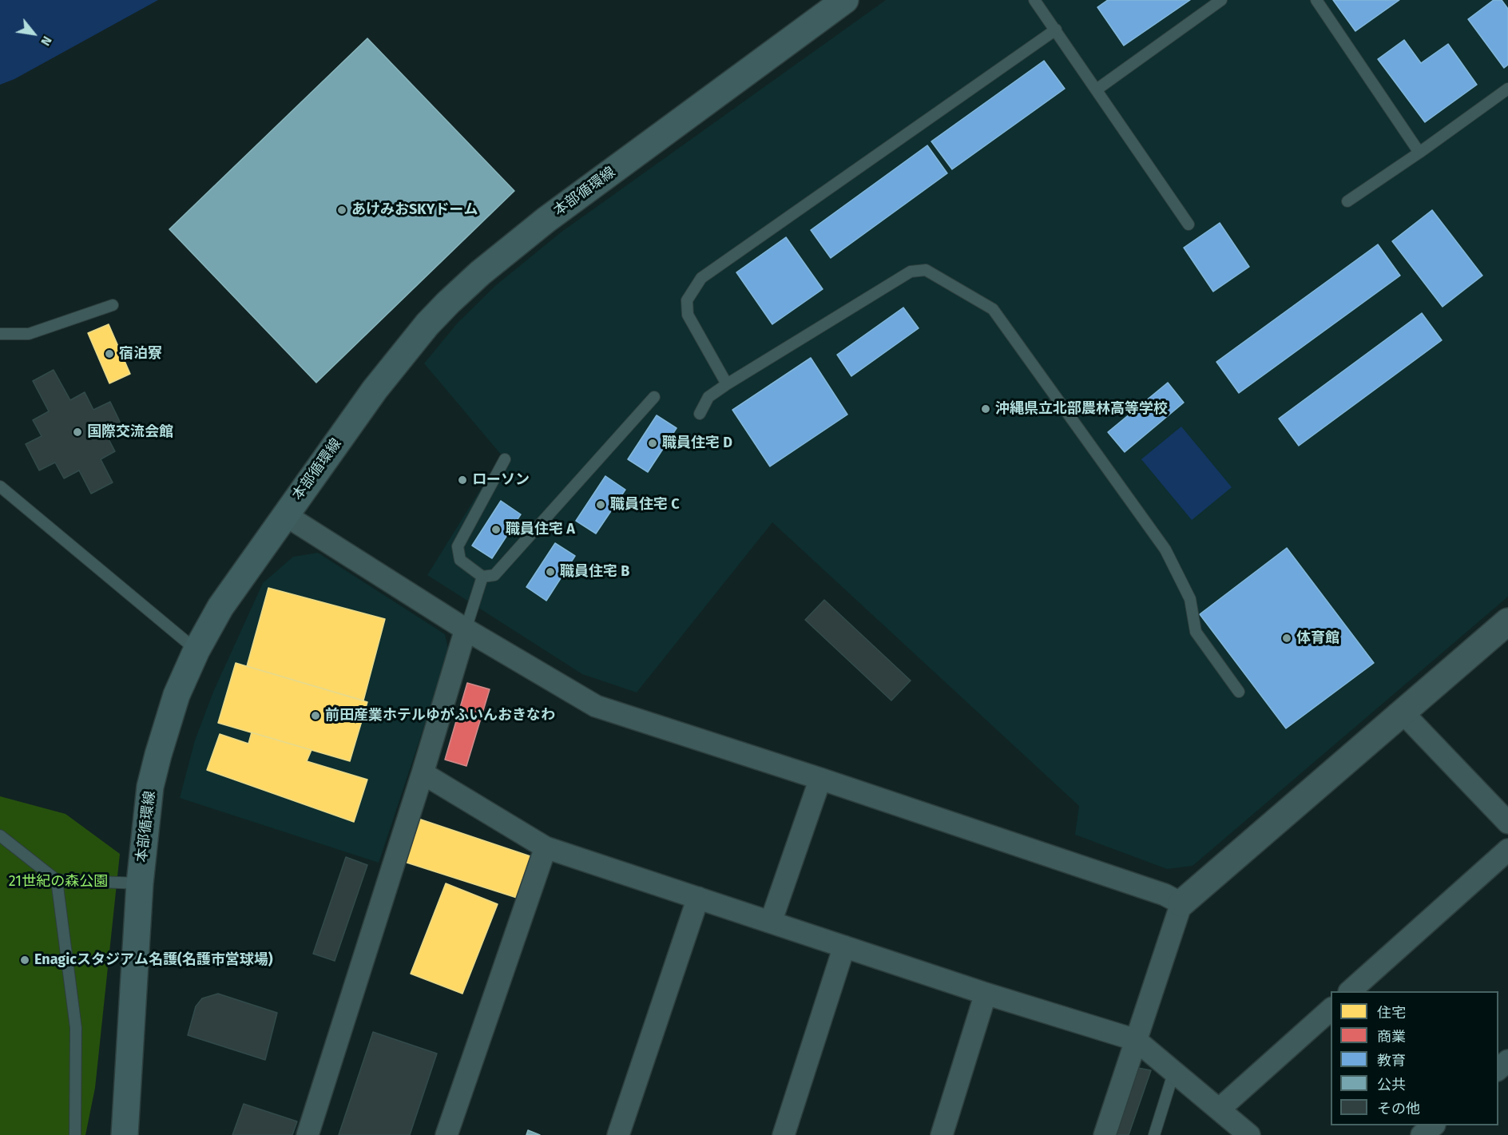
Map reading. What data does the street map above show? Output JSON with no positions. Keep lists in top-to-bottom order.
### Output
{
  "streets": {
    "highway": ["本部循環線"]
  },
  "parks": ["21世紀の森公園"],
  "places": [
    "あけみおSKYドーム",
    "宿泊寮",
    "沖縄県立北部農林高等学校",
    "国際交流会館",
    "職員住宅 D",
    "ローソン",
    "職員住宅 C",
    "職員住宅 A",
    "職員住宅 B",
    "体育館",
    "前田産業ホテルゆがふいんおきなわ",
    "Enagicスタジアム名護(名護市営球場)"
  ],
  "legend": [
    "住宅",
    "商業",
    "教育",
    "公共",
    "その他"
  ],
  "north": "bottom right"
}
